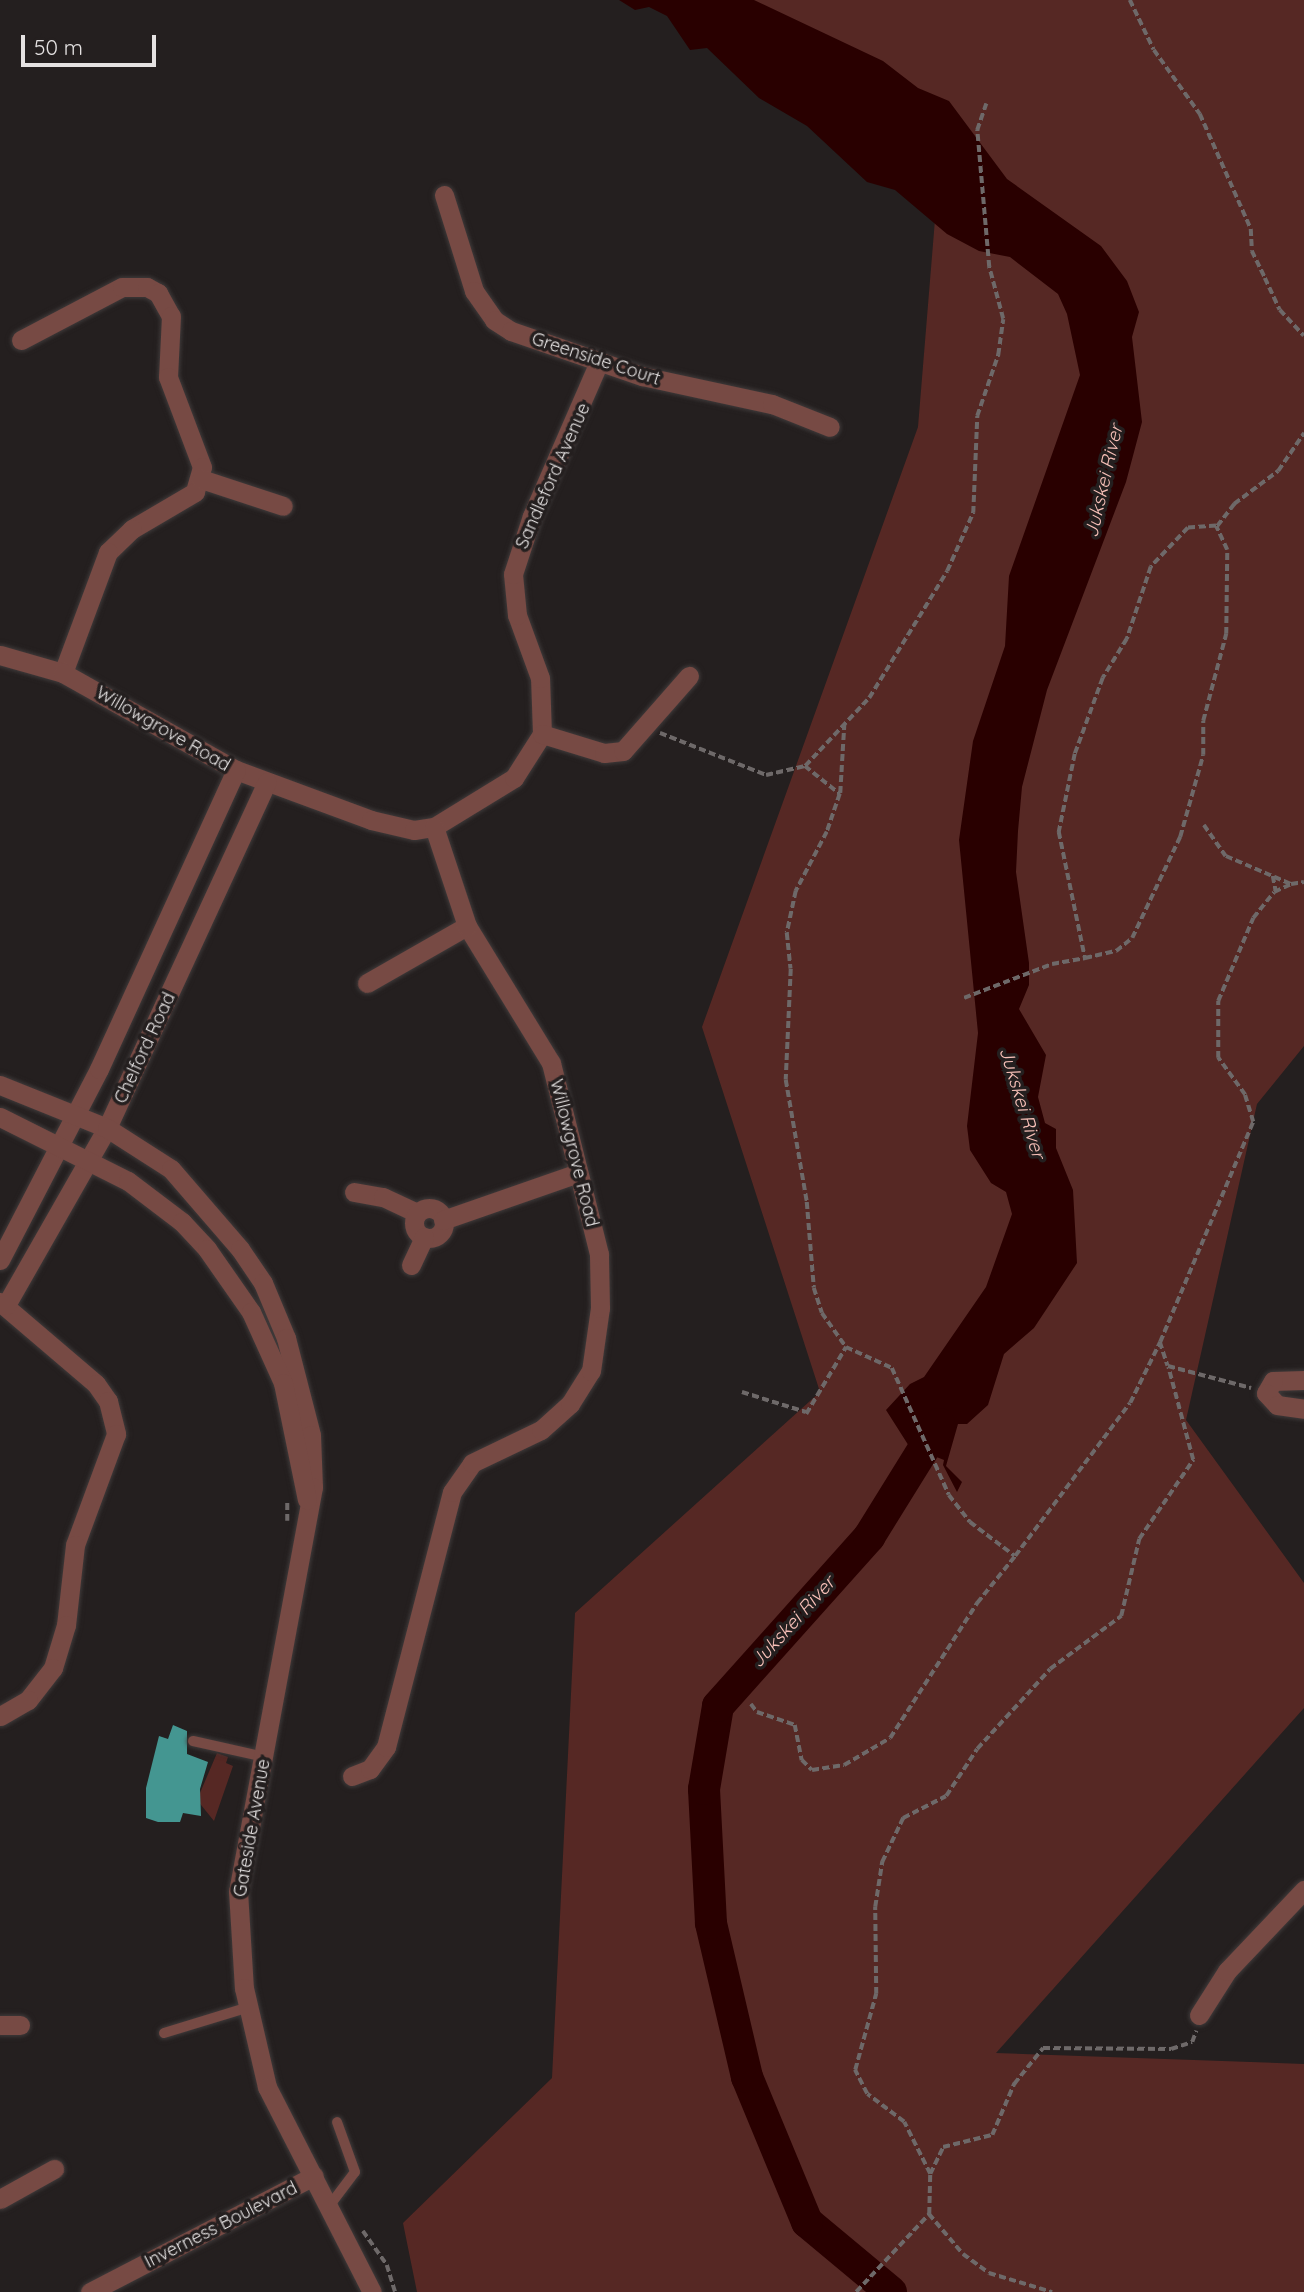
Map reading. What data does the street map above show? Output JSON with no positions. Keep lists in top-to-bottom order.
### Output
{
  "streets": {
    "street": [
      "Greenside Court",
      "Sandleford Avenue",
      "Willowgrove Road",
      "Chelford Road",
      "Gateside Avenue",
      "Inverness Boulevard"
    ]
  },
  "crossings": [
    ["Greenside Court", "Sandleford Avenue"],
    ["Willowgrove Road", "Chelford Road"],
    ["Chelford Road", "Gateside Avenue"],
    ["Gateside Avenue", "Inverness Boulevard"]
  ],
  "water": ["Jukskei River"],
  "scale_bar": "50 m"
}
